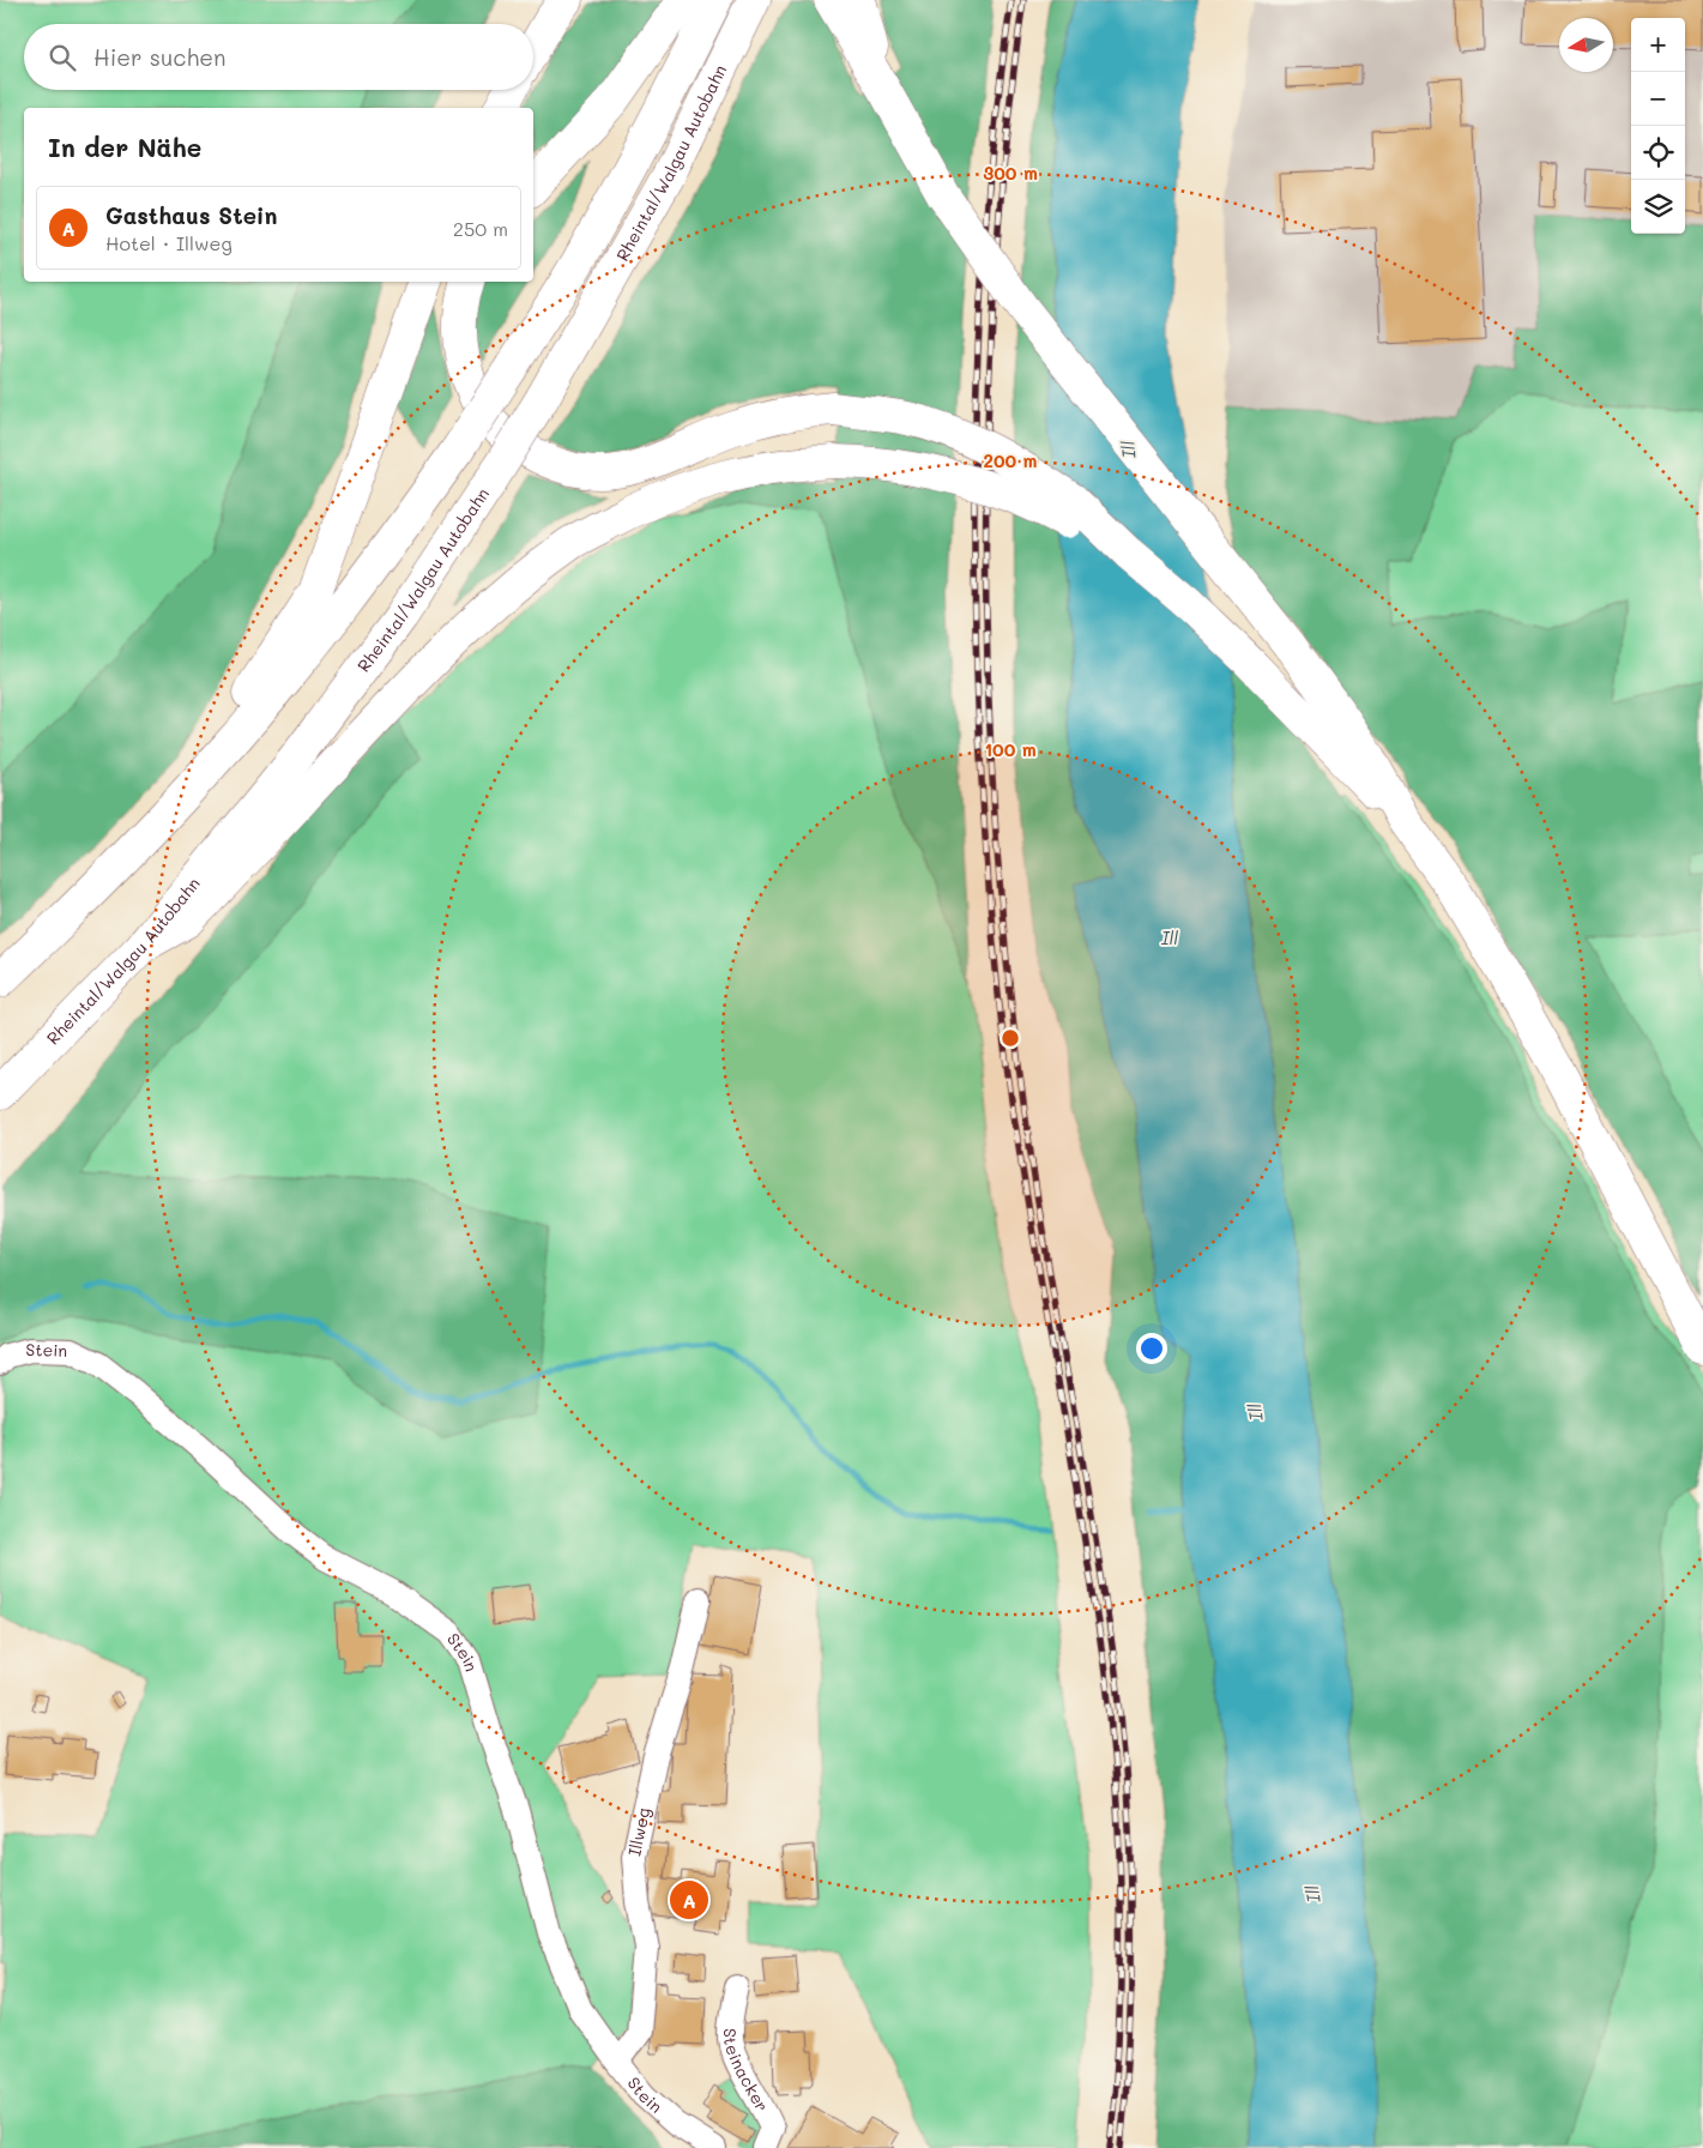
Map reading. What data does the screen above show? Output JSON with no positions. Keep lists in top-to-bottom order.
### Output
{
  "streets": {
    "highway": ["Rheintal/Walgau Autobahn"],
    "street": ["Stein", "Illweg", "Steinacker"]
  },
  "crossings": [
    ["Stein", "Illweg"]
  ],
  "water": ["Ill"],
  "north": "left",
  "page": {
    "map_buttons": ["+", "−"],
    "search": "Hier suchen",
    "heading": "In der Nähe",
    "list": [
      {
        "mark": "A",
        "name": "Gasthaus Stein",
        "note": "Hotel · Illweg",
        "value": "250 m"
      }
    ],
    "pins": "A"
  },
  "rings": ["300 m", "200 m", "100 m"]
}
